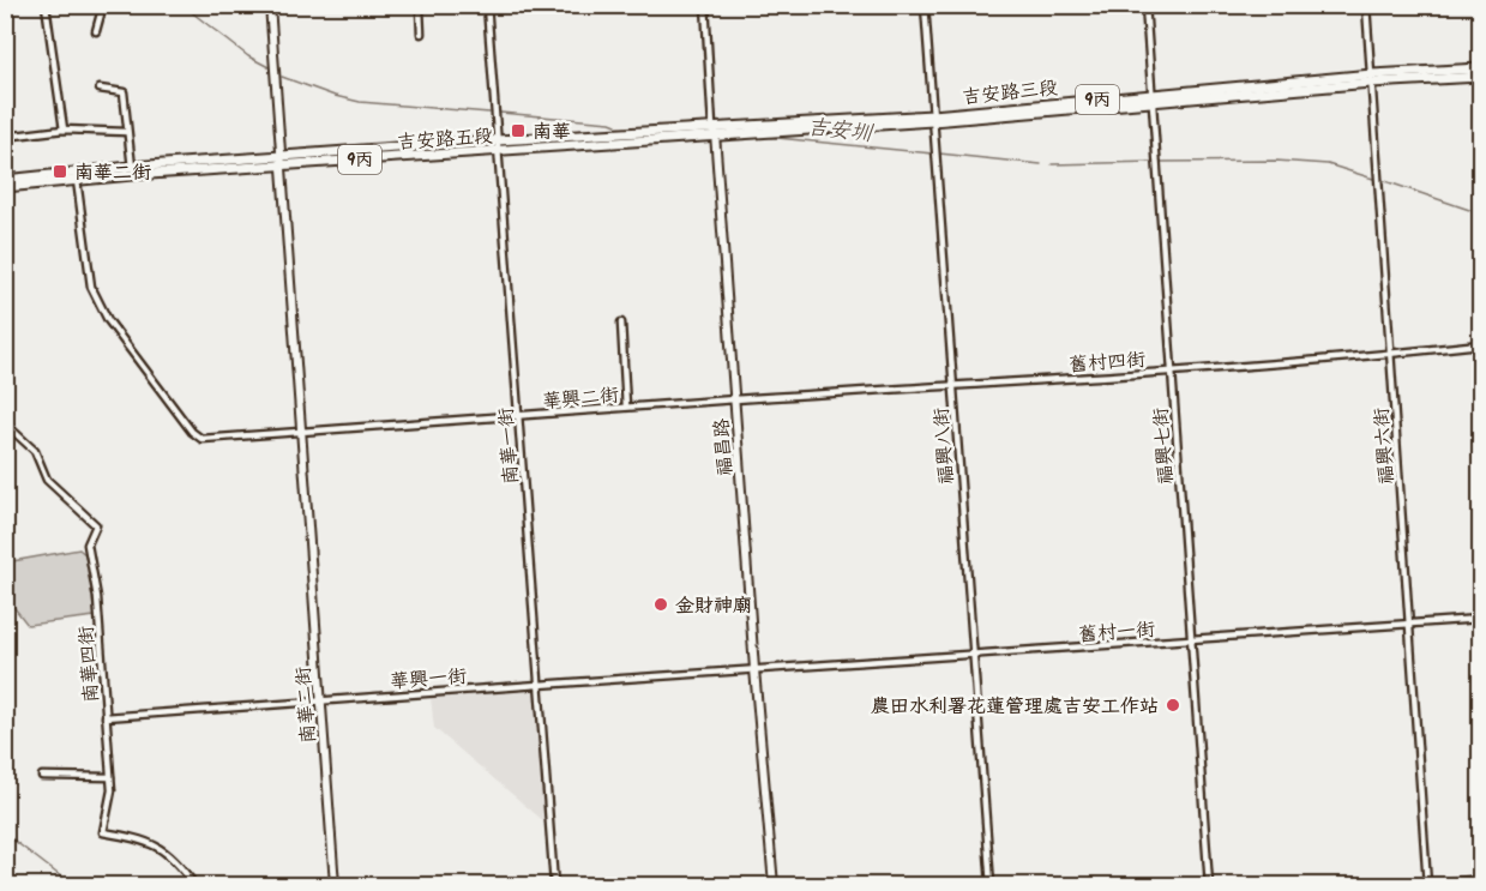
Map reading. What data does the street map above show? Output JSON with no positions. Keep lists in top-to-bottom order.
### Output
{
  "streets": {
    "main road": ["吉安路三段", "9丙", "吉安路五段"],
    "street": [
      "舊村四街",
      "華興二街",
      "南華一街",
      "福興八街",
      "福興七街",
      "福興六街",
      "福昌路",
      "舊村一街",
      "南華四街",
      "華興一街",
      "南華二街"
    ]
  },
  "crossings": [
    ["吉安路三段", "吉安路五段"],
    ["吉安路三段", "福興八街"],
    ["吉安路三段", "福興七街"],
    ["吉安路三段", "福興六街"],
    ["吉安路三段", "福昌路"],
    ["吉安路五段", "華興二街"],
    ["吉安路五段", "南華一街"],
    ["吉安路五段", "福昌路"],
    ["吉安路五段", "南華二街"],
    ["舊村四街", "華興二街"],
    ["舊村四街", "福興八街"],
    ["舊村四街", "福興七街"],
    ["舊村四街", "福興六街"],
    ["舊村四街", "福昌路"],
    ["華興二街", "南華一街"],
    ["華興二街", "福昌路"],
    ["華興二街", "南華二街"],
    ["南華一街", "華興一街"],
    ["福興八街", "舊村一街"],
    ["福興七街", "舊村一街"],
    ["福興六街", "舊村一街"],
    ["福昌路", "舊村一街"],
    ["福昌路", "華興一街"],
    ["舊村一街", "華興一街"],
    ["南華四街", "華興一街"],
    ["華興一街", "南華二街"]
  ],
  "water": ["吉安圳"],
  "places": {
    "transit": ["南華", "南華二街"],
    "other": ["金財神廟", "農田水利署花蓮管理處吉安工作站"]
  }
}
